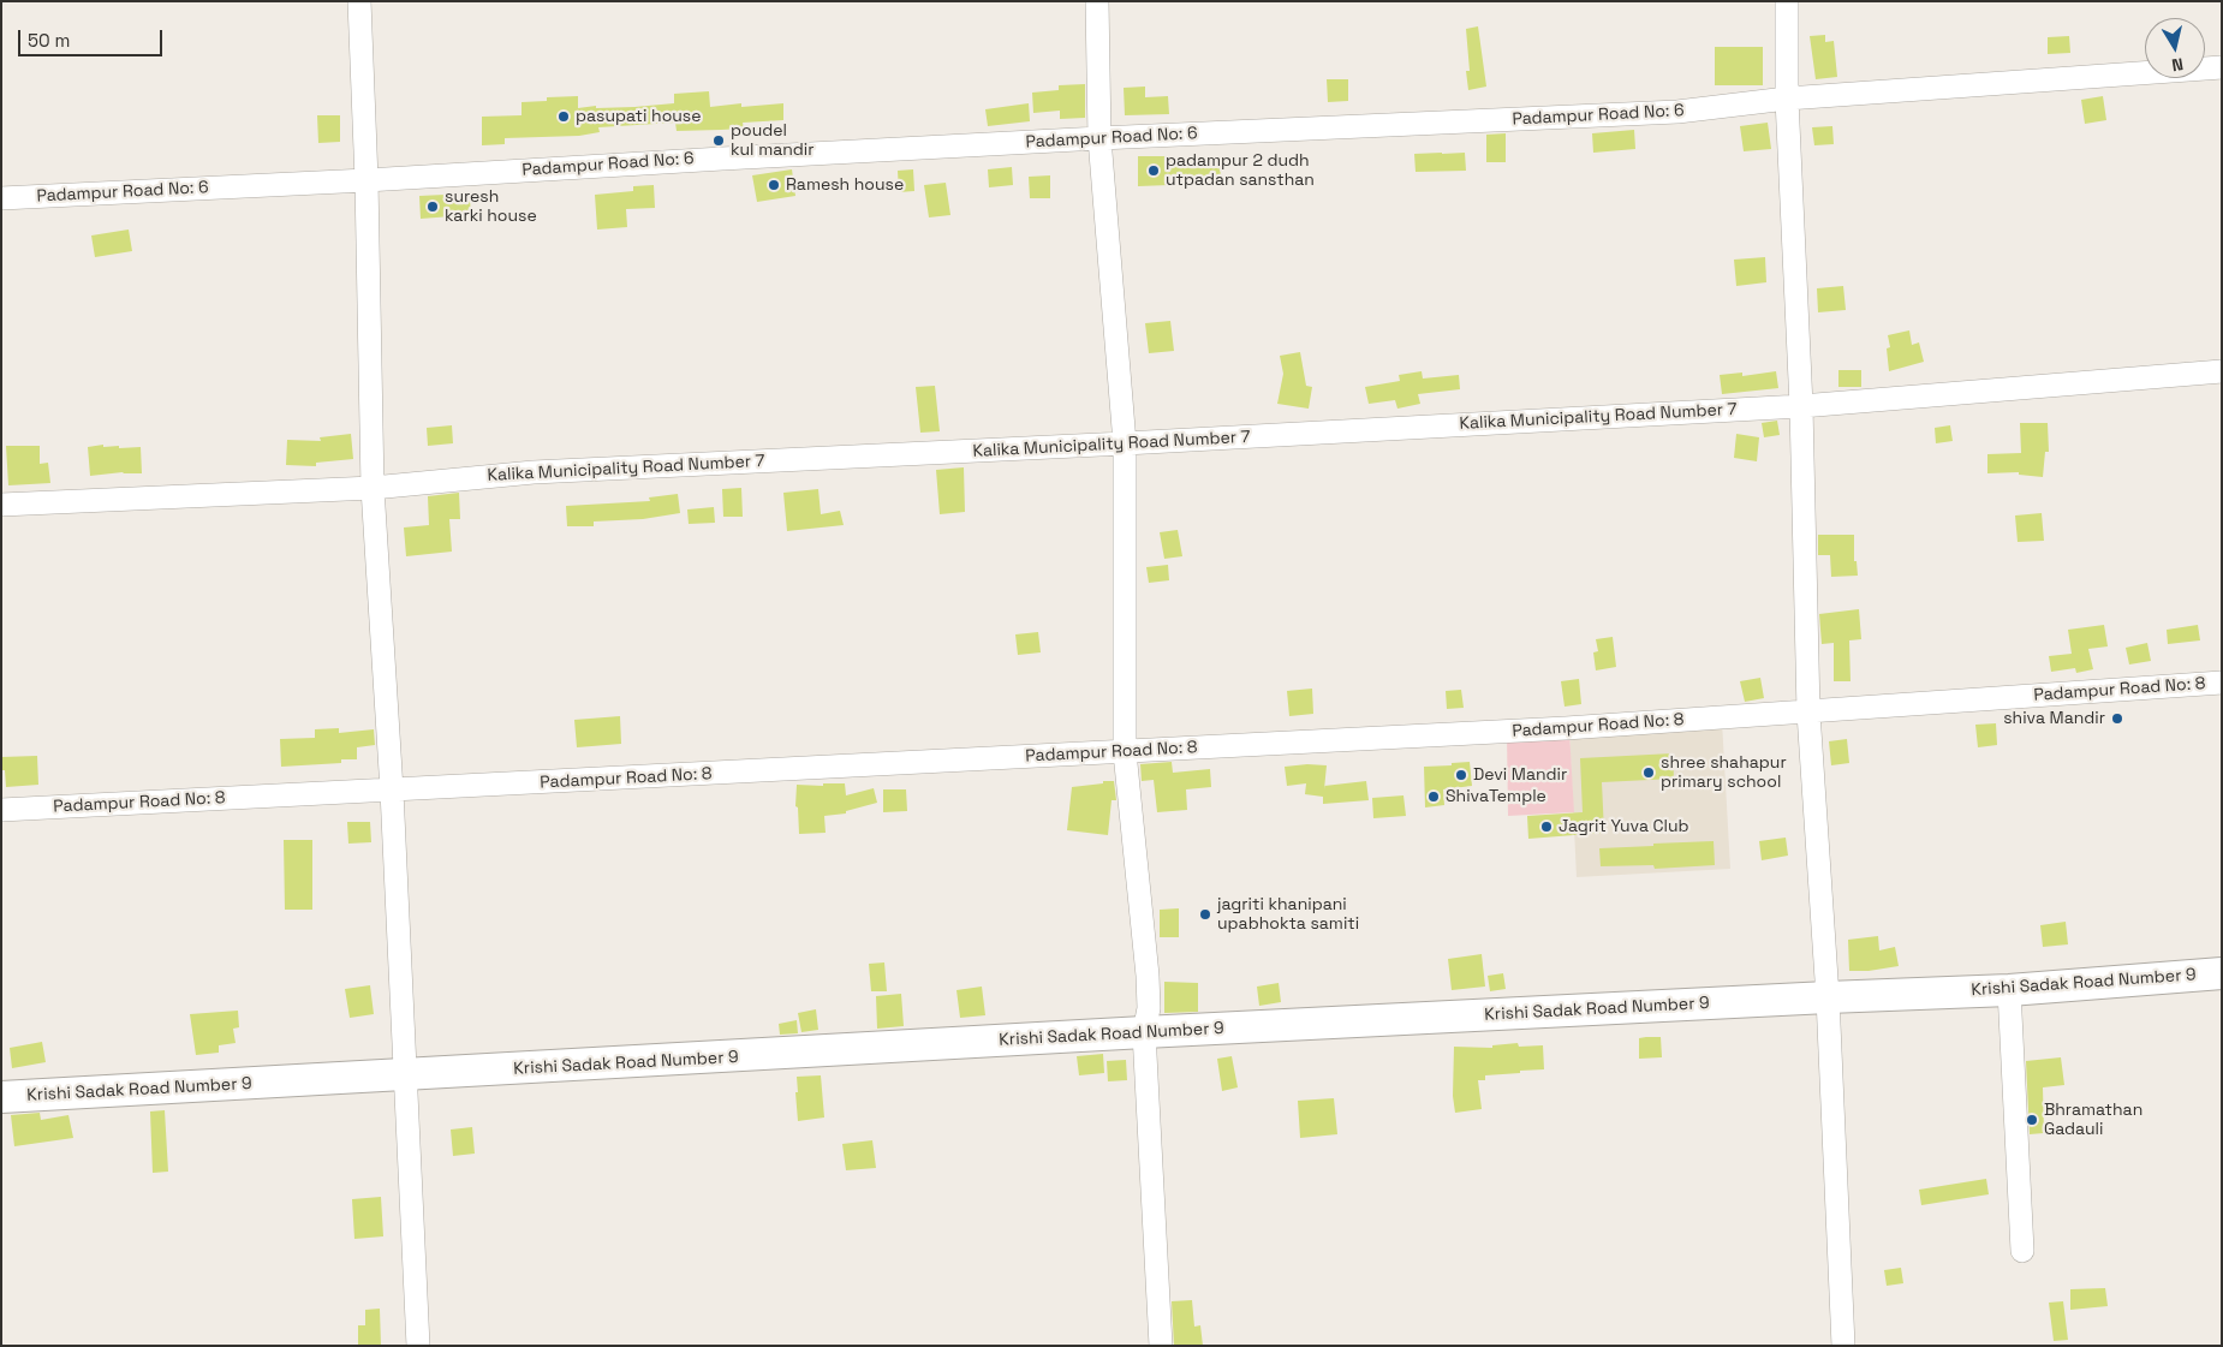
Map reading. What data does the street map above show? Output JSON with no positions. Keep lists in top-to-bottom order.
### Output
{
  "streets": {
    "street": [
      "Padampur Road No: 6",
      "Kalika Municipality Road Number 7",
      "Padampur Road No: 8",
      "Krishi Sadak Road Number 9"
    ]
  },
  "places": [
    "pasupati house",
    "poudel kul mandir",
    "padampur 2 dudh utpadan sansthan",
    "Ramesh house",
    "suresh karki house",
    "shiva Mandir",
    "shree shahapur primary school",
    "Devi Mandir",
    "ShivaTemple",
    "Jagrit Yuva Club",
    "jagriti khanipani upabhokta samiti",
    "Bhramathan Gadauli"
  ],
  "scale_bar": "50 m",
  "north": "bottom"
}
